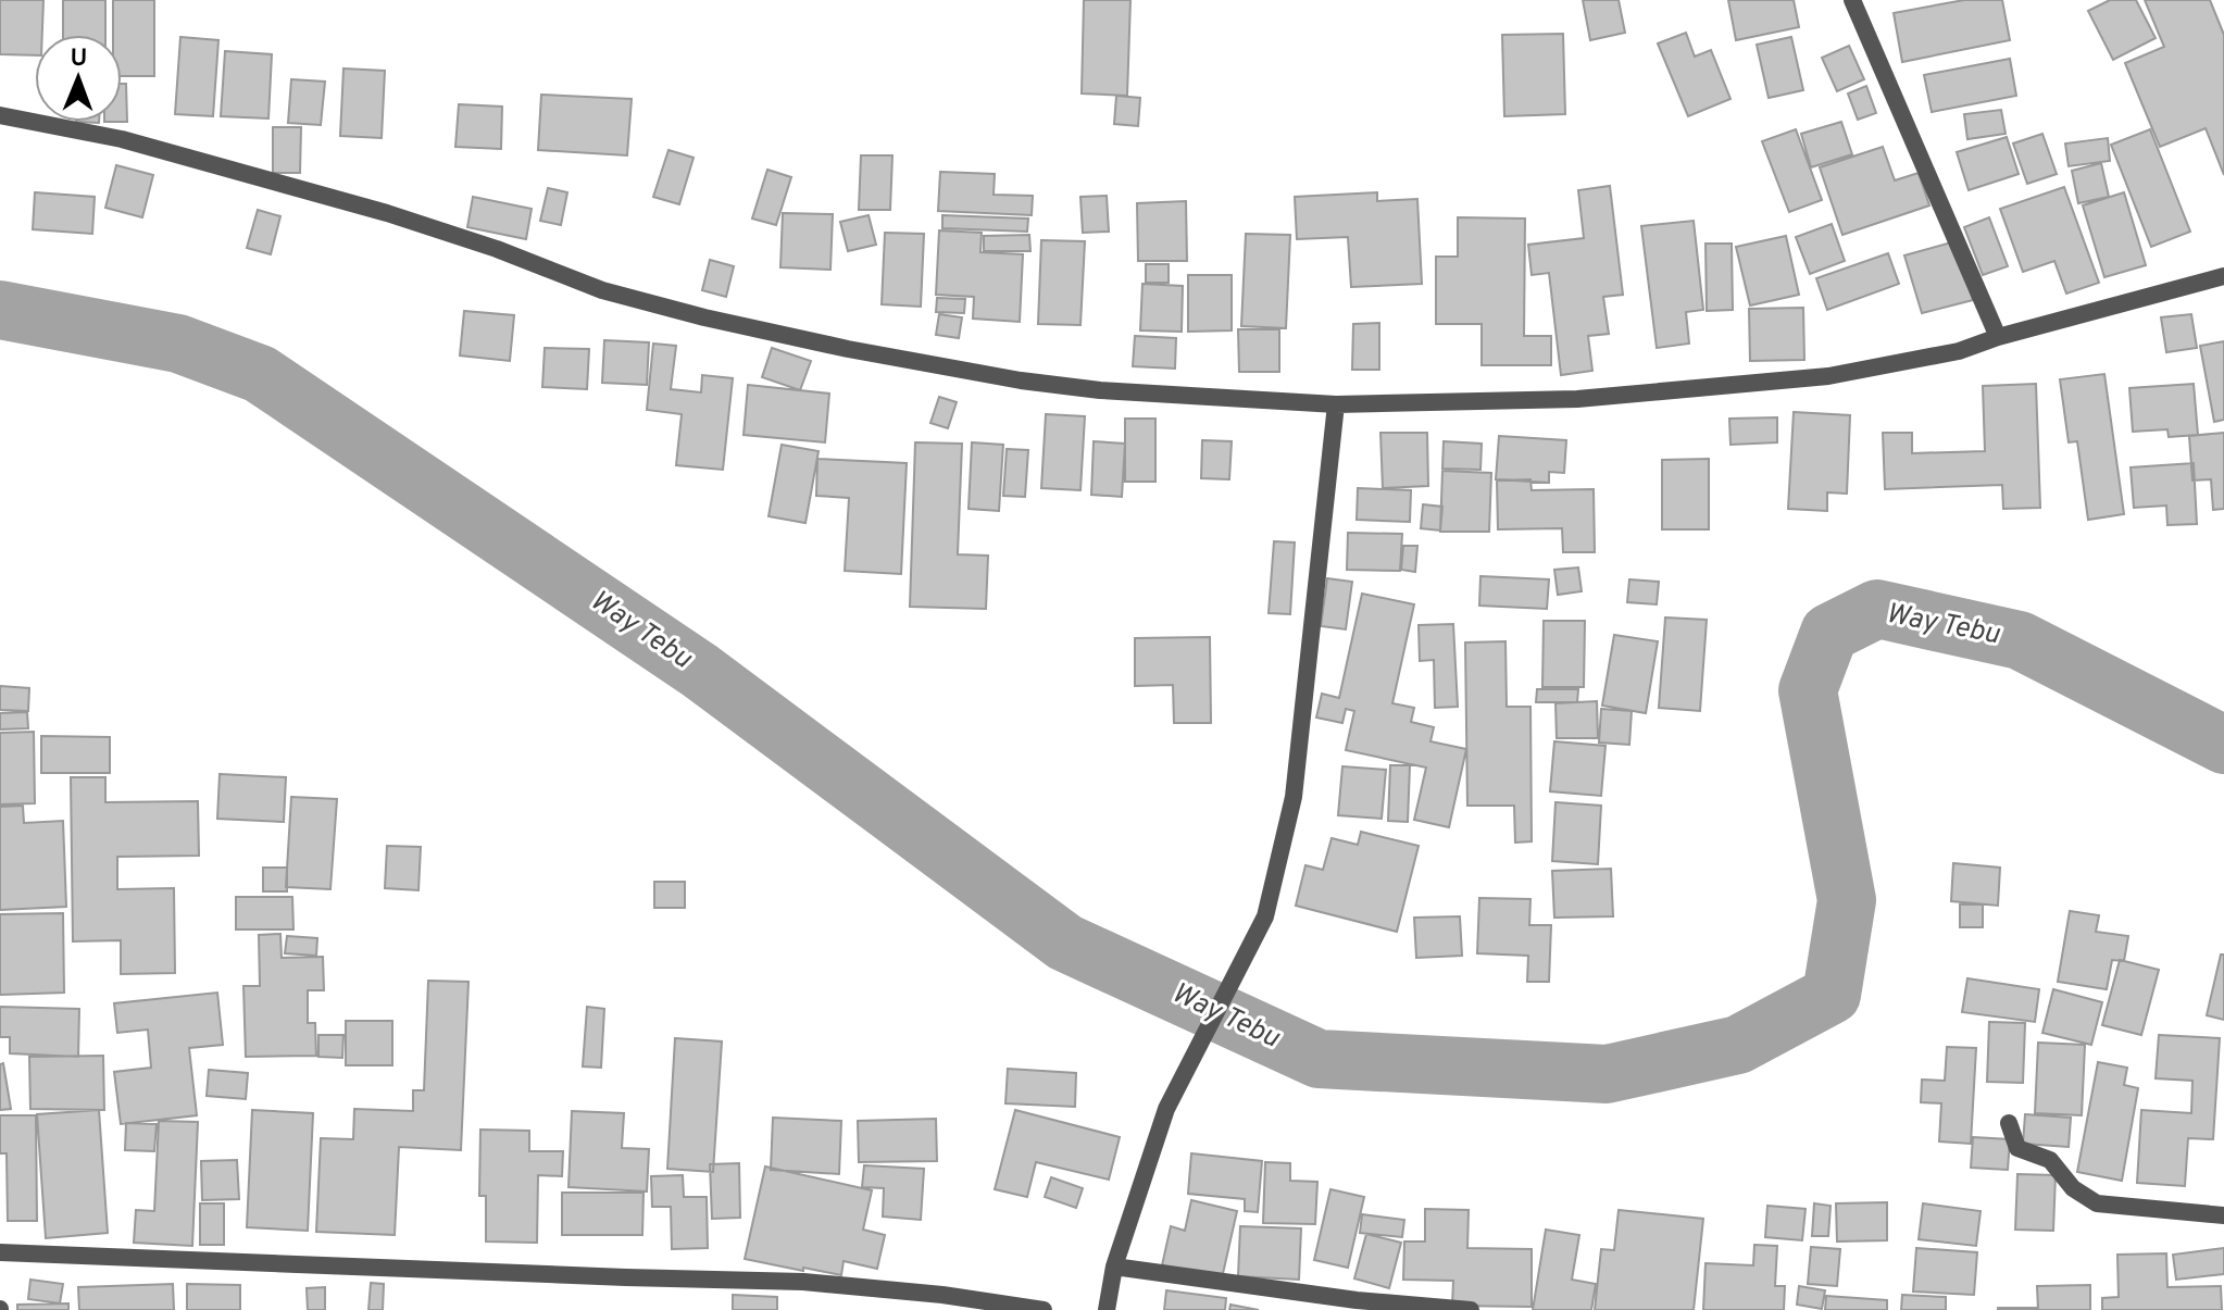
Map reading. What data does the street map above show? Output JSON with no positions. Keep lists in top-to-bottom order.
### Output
{
  "water": ["Way Tebu"],
  "north": "top"
}
